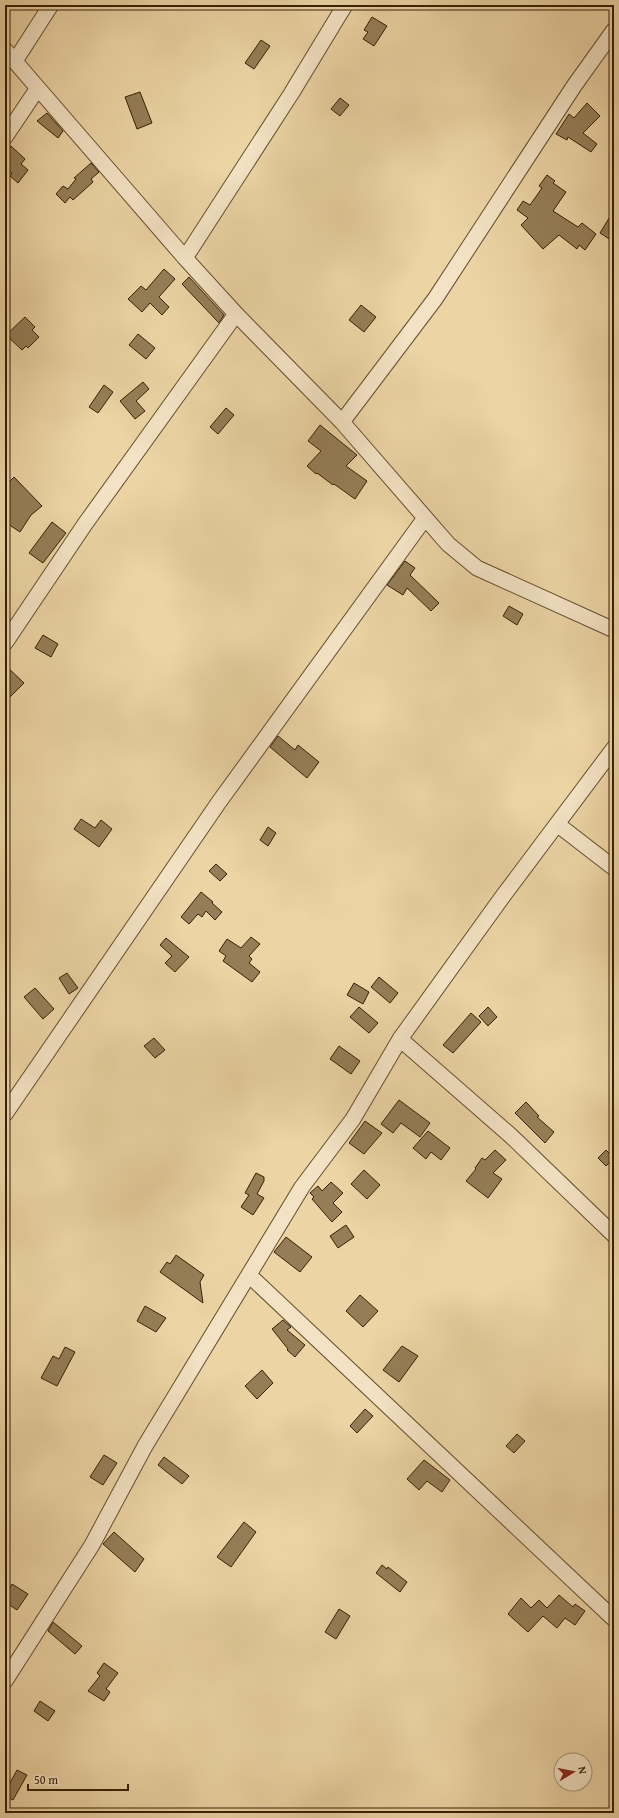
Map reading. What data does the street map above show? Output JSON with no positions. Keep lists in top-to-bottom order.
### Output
{
  "scale_bar": "50 m",
  "north": "right"
}
